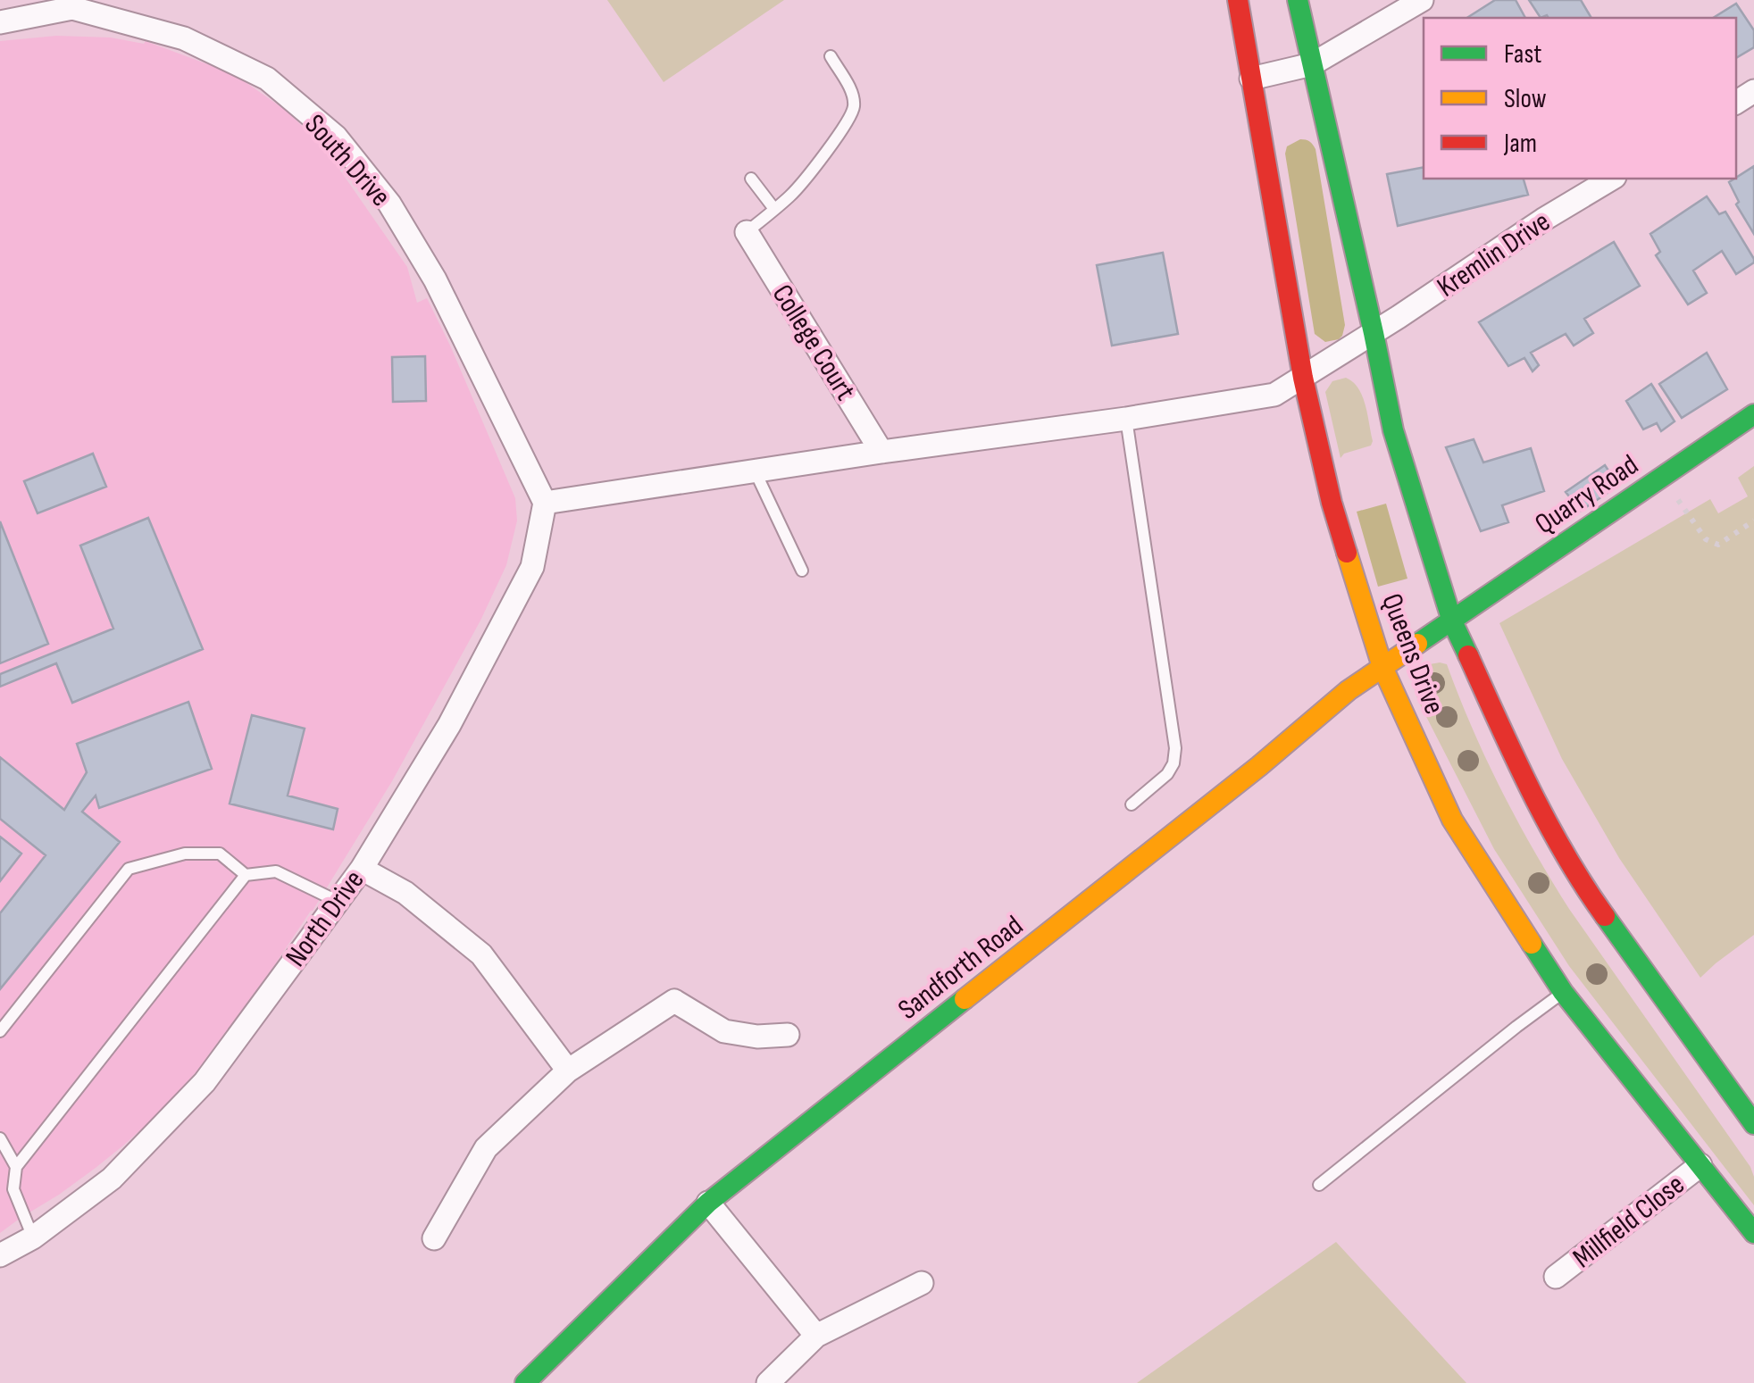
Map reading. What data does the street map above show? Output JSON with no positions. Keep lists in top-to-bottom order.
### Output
{
  "streets": {
    "main road": ["Quarry Road", "Queens Drive", "Sandforth Road"],
    "street": [
      "South Drive",
      "Kremlin Drive",
      "College Court",
      "North Drive",
      "Millfield Close"
    ]
  },
  "crossings": [
    ["South Drive", "Kremlin Drive"],
    ["South Drive", "North Drive"],
    ["Kremlin Drive", "College Court"],
    ["Kremlin Drive", "Queens Drive"],
    ["Kremlin Drive", "North Drive"],
    ["Quarry Road", "Queens Drive"],
    ["Quarry Road", "Sandforth Road"],
    ["Queens Drive", "Sandforth Road"],
    ["Queens Drive", "Millfield Close"]
  ],
  "legend": ["Fast", "Slow", "Jam"]
}
